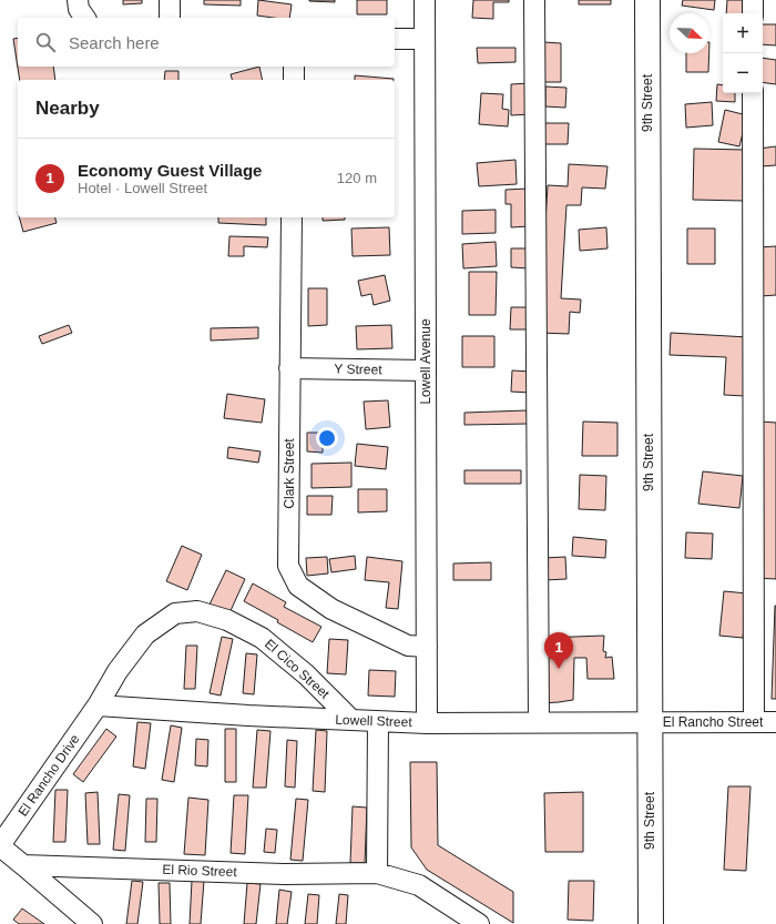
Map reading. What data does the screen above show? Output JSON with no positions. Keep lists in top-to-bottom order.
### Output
{
  "streets": {
    "main road": ["9th Street"],
    "street": [
      "Lowell Avenue",
      "Y Street",
      "Clark Street",
      "El Cico Street",
      "Lowell Street",
      "El Rancho Street",
      "El Rancho Drive",
      "El Rio Street"
    ]
  },
  "crossings": [
    ["9th Street", "Lowell Street"],
    ["9th Street", "El Rancho Street"],
    ["Lowell Avenue", "Y Street"],
    ["Lowell Avenue", "Clark Street"],
    ["Lowell Avenue", "Lowell Street"],
    ["Y Street", "Clark Street"],
    ["El Cico Street", "Lowell Street"],
    ["El Cico Street", "El Rancho Drive"],
    ["Lowell Street", "El Rancho Street"],
    ["Lowell Street", "El Rancho Drive"]
  ],
  "north": "bottom right",
  "page": {
    "map_buttons": ["+", "−"],
    "search": "Search here",
    "heading": "Nearby",
    "list": [
      {
        "mark": "1",
        "name": "Economy Guest Village",
        "note": "Hotel · Lowell Street",
        "value": "120 m"
      }
    ],
    "pins": "1"
  }
}
